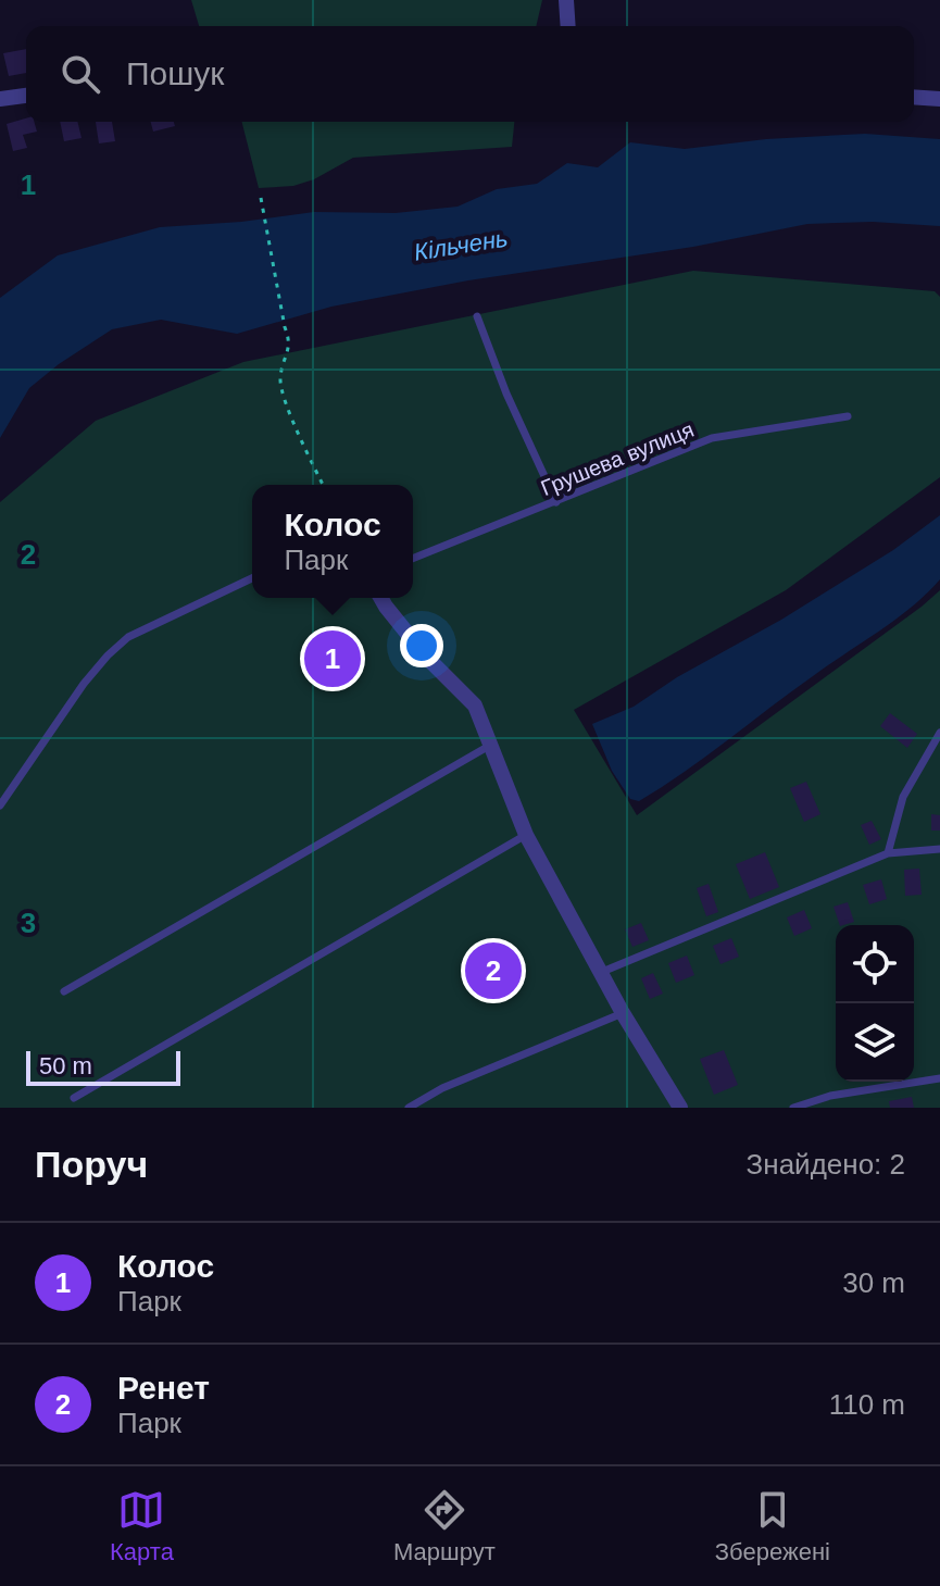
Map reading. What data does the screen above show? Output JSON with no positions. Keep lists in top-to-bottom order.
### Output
{
  "streets": {
    "lane": ["Грушева вулиця"]
  },
  "water": ["Кільчень"],
  "scale_bar": "50 m",
  "page": {
    "search": "Пошук",
    "popup": ["Колос", "Парк"],
    "pins": ["1", "2"],
    "scale": "50 m",
    "heading": ["Поруч", "Знайдено: 2"],
    "list": [
      {
        "mark": "1",
        "name": "Колос",
        "note": "Парк",
        "value": "30 m"
      },
      {
        "mark": "2",
        "name": "Ренет",
        "note": "Парк",
        "value": "110 m"
      }
    ],
    "nav": ["Карта", "Маршрут", "Збережені"]
  },
  "grid": {
    "rows": ["1", "2", "3"]
  }
}
